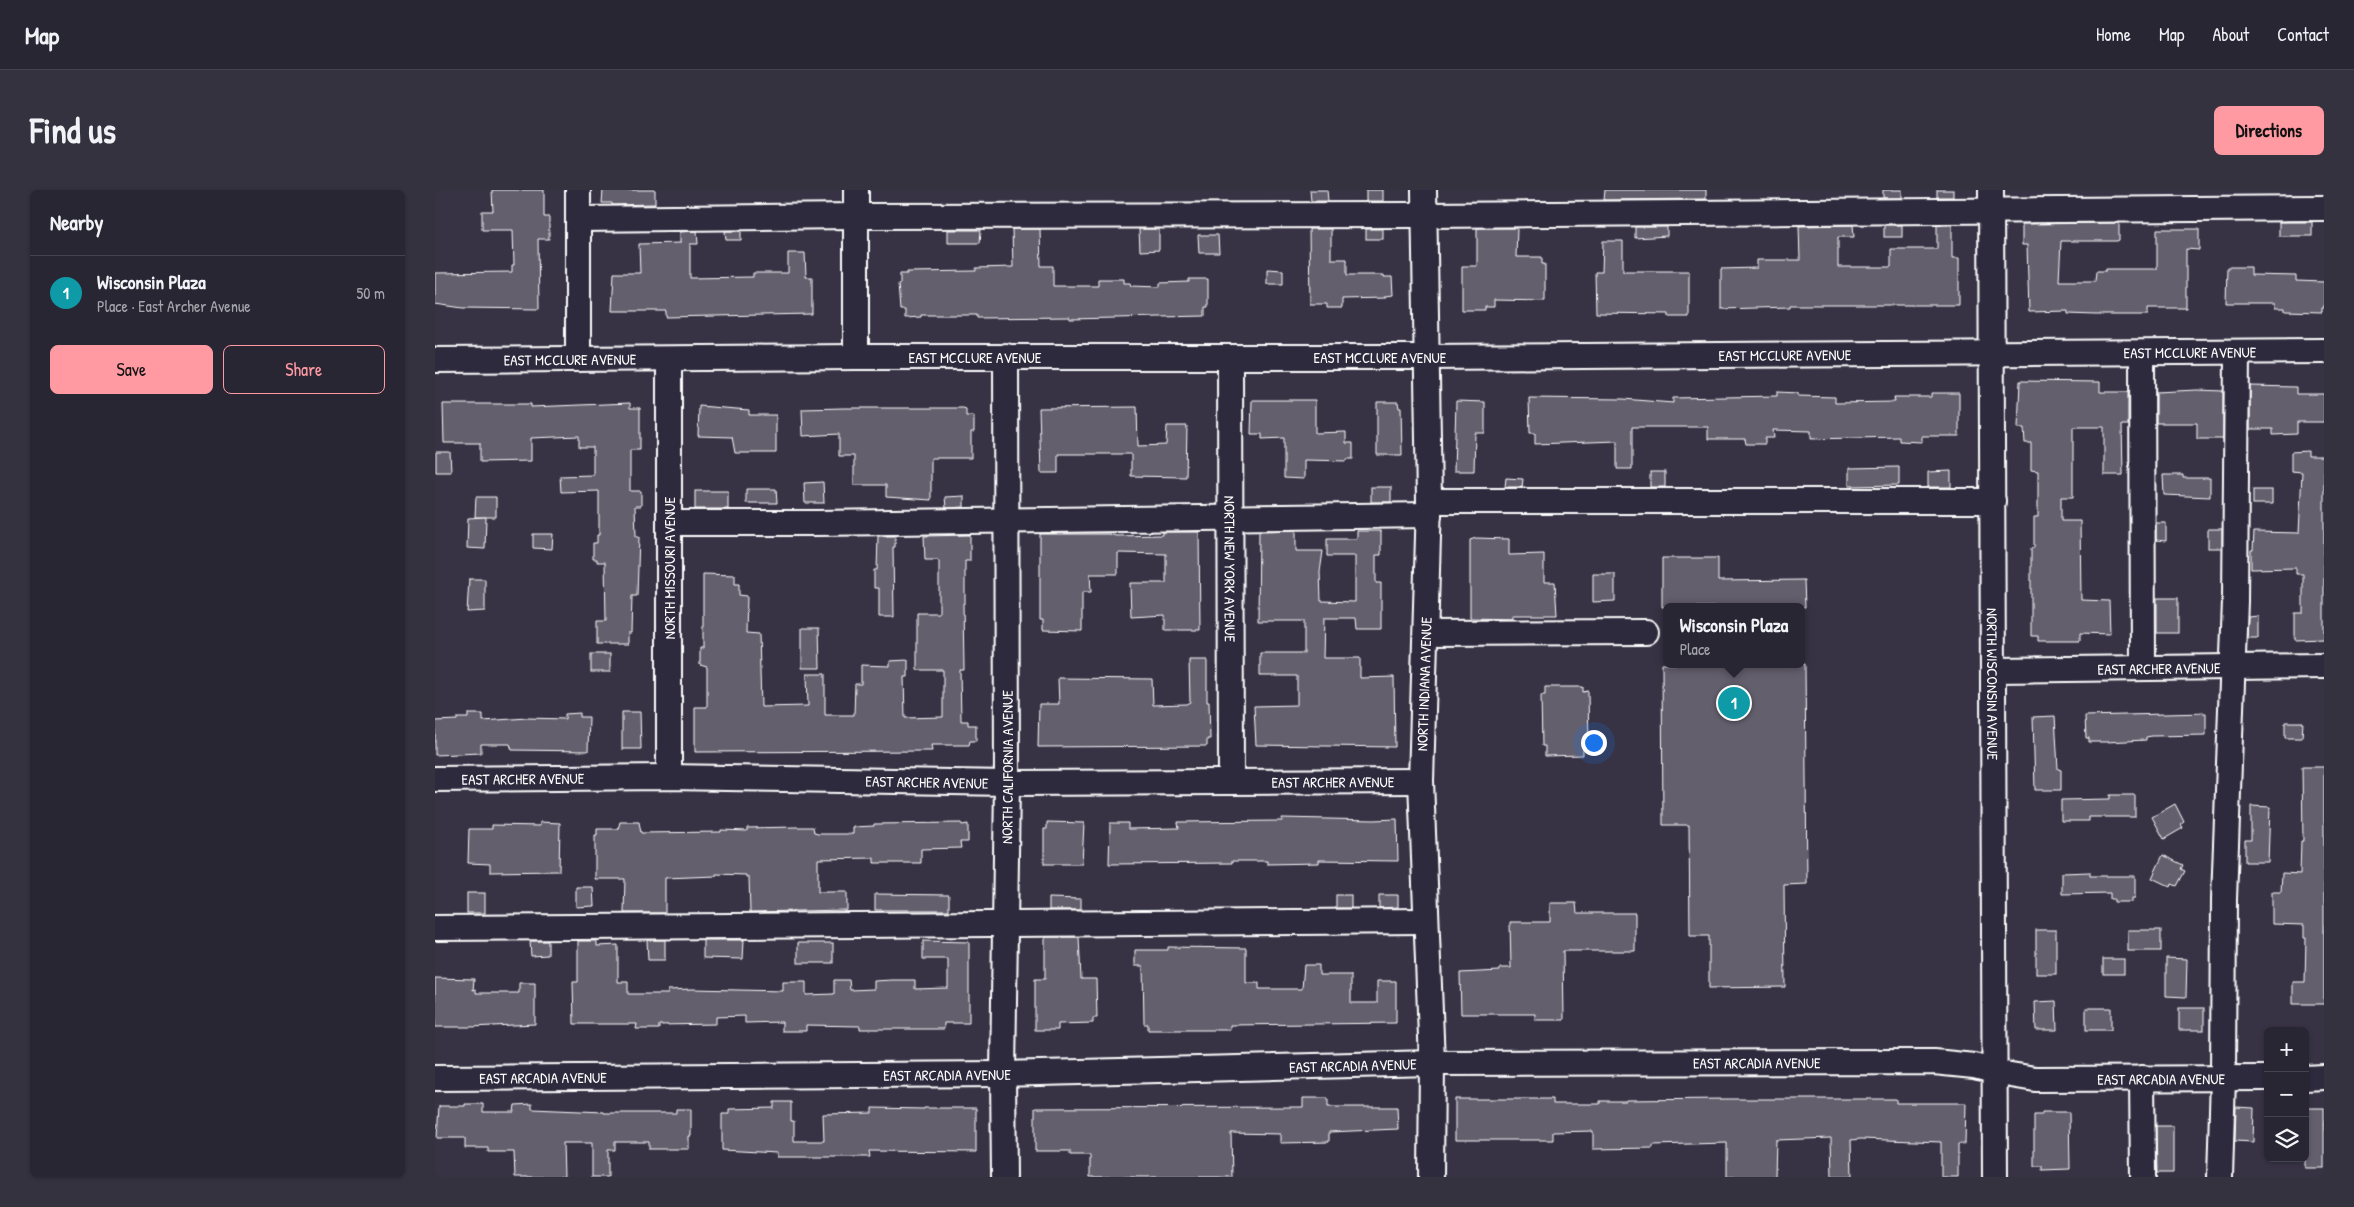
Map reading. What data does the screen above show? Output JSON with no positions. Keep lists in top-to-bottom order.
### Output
{
  "streets": {
    "street": [
      "EAST MCCLURE AVENUE",
      "NORTH MISSOURI AVENUE",
      "NORTH NEW YORK AVENUE",
      "EAST ARCHER AVENUE",
      "NORTH WISCONSIN AVENUE",
      "NORTH INDIANA AVENUE",
      "NORTH CALIFORNIA AVENUE",
      "EAST ARCADIA AVENUE"
    ]
  },
  "crossings": [
    ["EAST MCCLURE AVENUE", "NORTH MISSOURI AVENUE"],
    ["EAST MCCLURE AVENUE", "NORTH NEW YORK AVENUE"],
    ["EAST MCCLURE AVENUE", "NORTH WISCONSIN AVENUE"],
    ["EAST MCCLURE AVENUE", "NORTH INDIANA AVENUE"],
    ["EAST MCCLURE AVENUE", "NORTH CALIFORNIA AVENUE"],
    ["NORTH MISSOURI AVENUE", "EAST ARCHER AVENUE"],
    ["NORTH NEW YORK AVENUE", "EAST ARCHER AVENUE"],
    ["EAST ARCHER AVENUE", "NORTH WISCONSIN AVENUE"],
    ["EAST ARCHER AVENUE", "NORTH INDIANA AVENUE"],
    ["EAST ARCHER AVENUE", "NORTH CALIFORNIA AVENUE"],
    ["NORTH WISCONSIN AVENUE", "EAST ARCADIA AVENUE"],
    ["NORTH INDIANA AVENUE", "EAST ARCADIA AVENUE"],
    ["NORTH CALIFORNIA AVENUE", "EAST ARCADIA AVENUE"]
  ],
  "page": {
    "header": "Map",
    "nav": [
      "Home",
      "Map",
      "About",
      "Contact"
    ],
    "buttons": [
      "Directions",
      ["Save", "Share"]
    ],
    "title": "Find us",
    "heading": "Nearby",
    "list": [
      {
        "mark": "1",
        "name": "Wisconsin Plaza",
        "note": "Place · East Archer Avenue",
        "value": "50 m"
      }
    ],
    "popup": ["Wisconsin Plaza", "Place"],
    "pins": "1",
    "map_buttons": ["+", "−"]
  }
}
